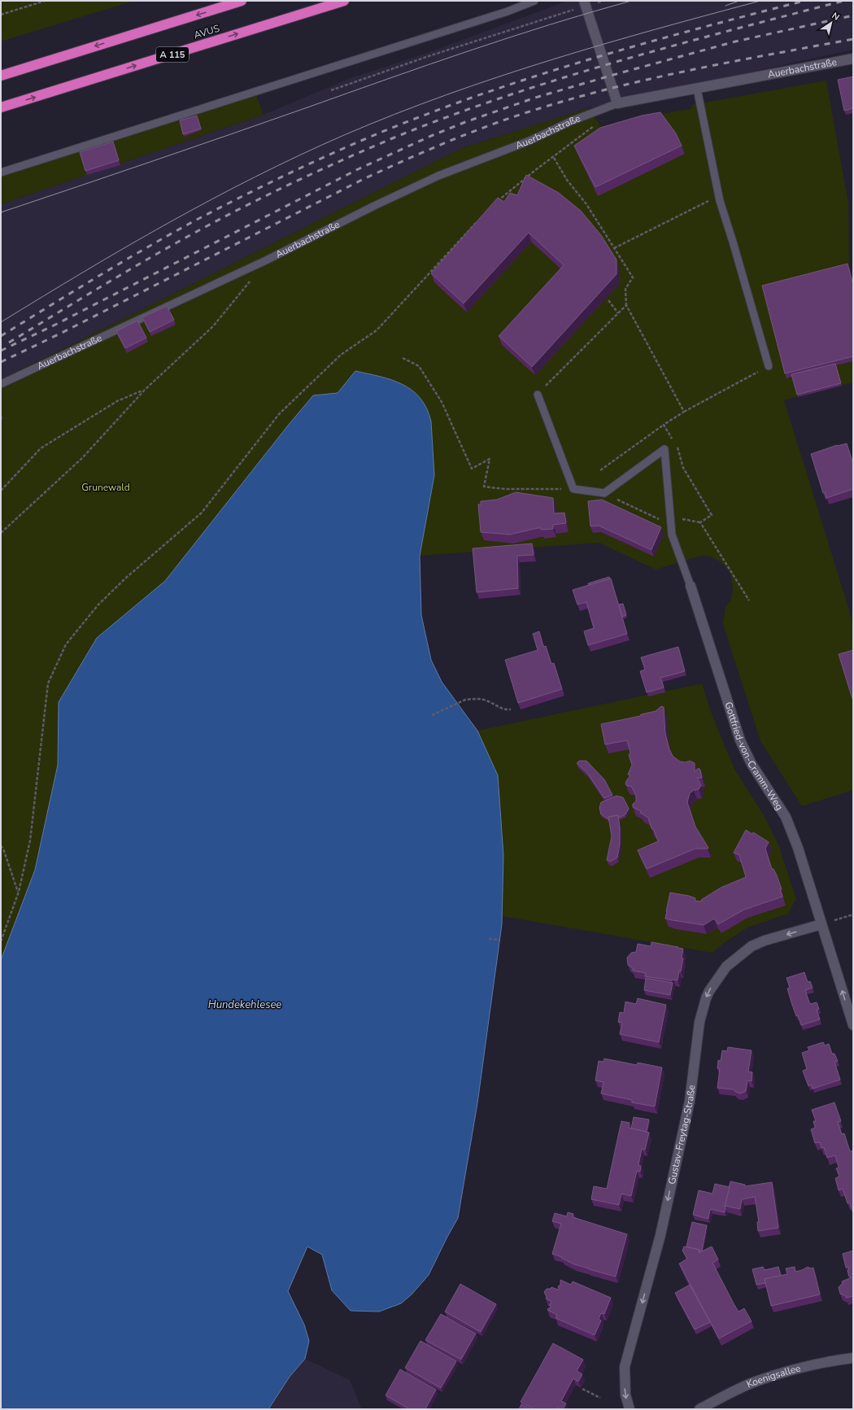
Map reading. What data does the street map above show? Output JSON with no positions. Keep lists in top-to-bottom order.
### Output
{
  "streets": {
    "highway": ["AVUS", "A 115"],
    "street": [
      "Auerbachstraße",
      "Gottfried-von-Cramm-Weg",
      "Gustav-Freytag-Straße",
      "Koenigsallee"
    ]
  },
  "crossings": [
    ["Gottfried-von-Cramm-Weg", "Gustav-Freytag-Straße"]
  ],
  "one_way": ["Gustav-Freytag-Straße"],
  "water": ["Hundekehlesee"],
  "parks": ["Grunewald"],
  "north": "top right"
}
